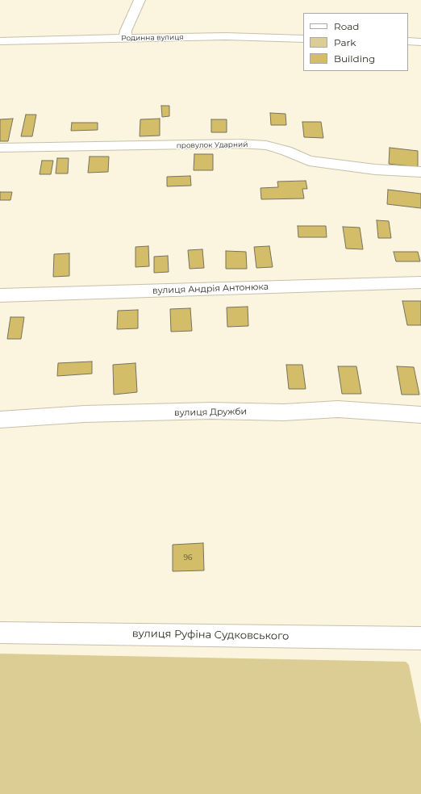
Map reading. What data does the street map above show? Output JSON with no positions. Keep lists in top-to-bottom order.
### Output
{
  "streets": {
    "street": [
      "Родинна вулиця",
      "провулок Ударний",
      "вулиця Андрія Антонюка",
      "вулиця Дружби",
      "вулиця Руфіна Судковського"
    ]
  },
  "house_numbers": ["96"],
  "legend": ["Road", "Park", "Building"]
}
